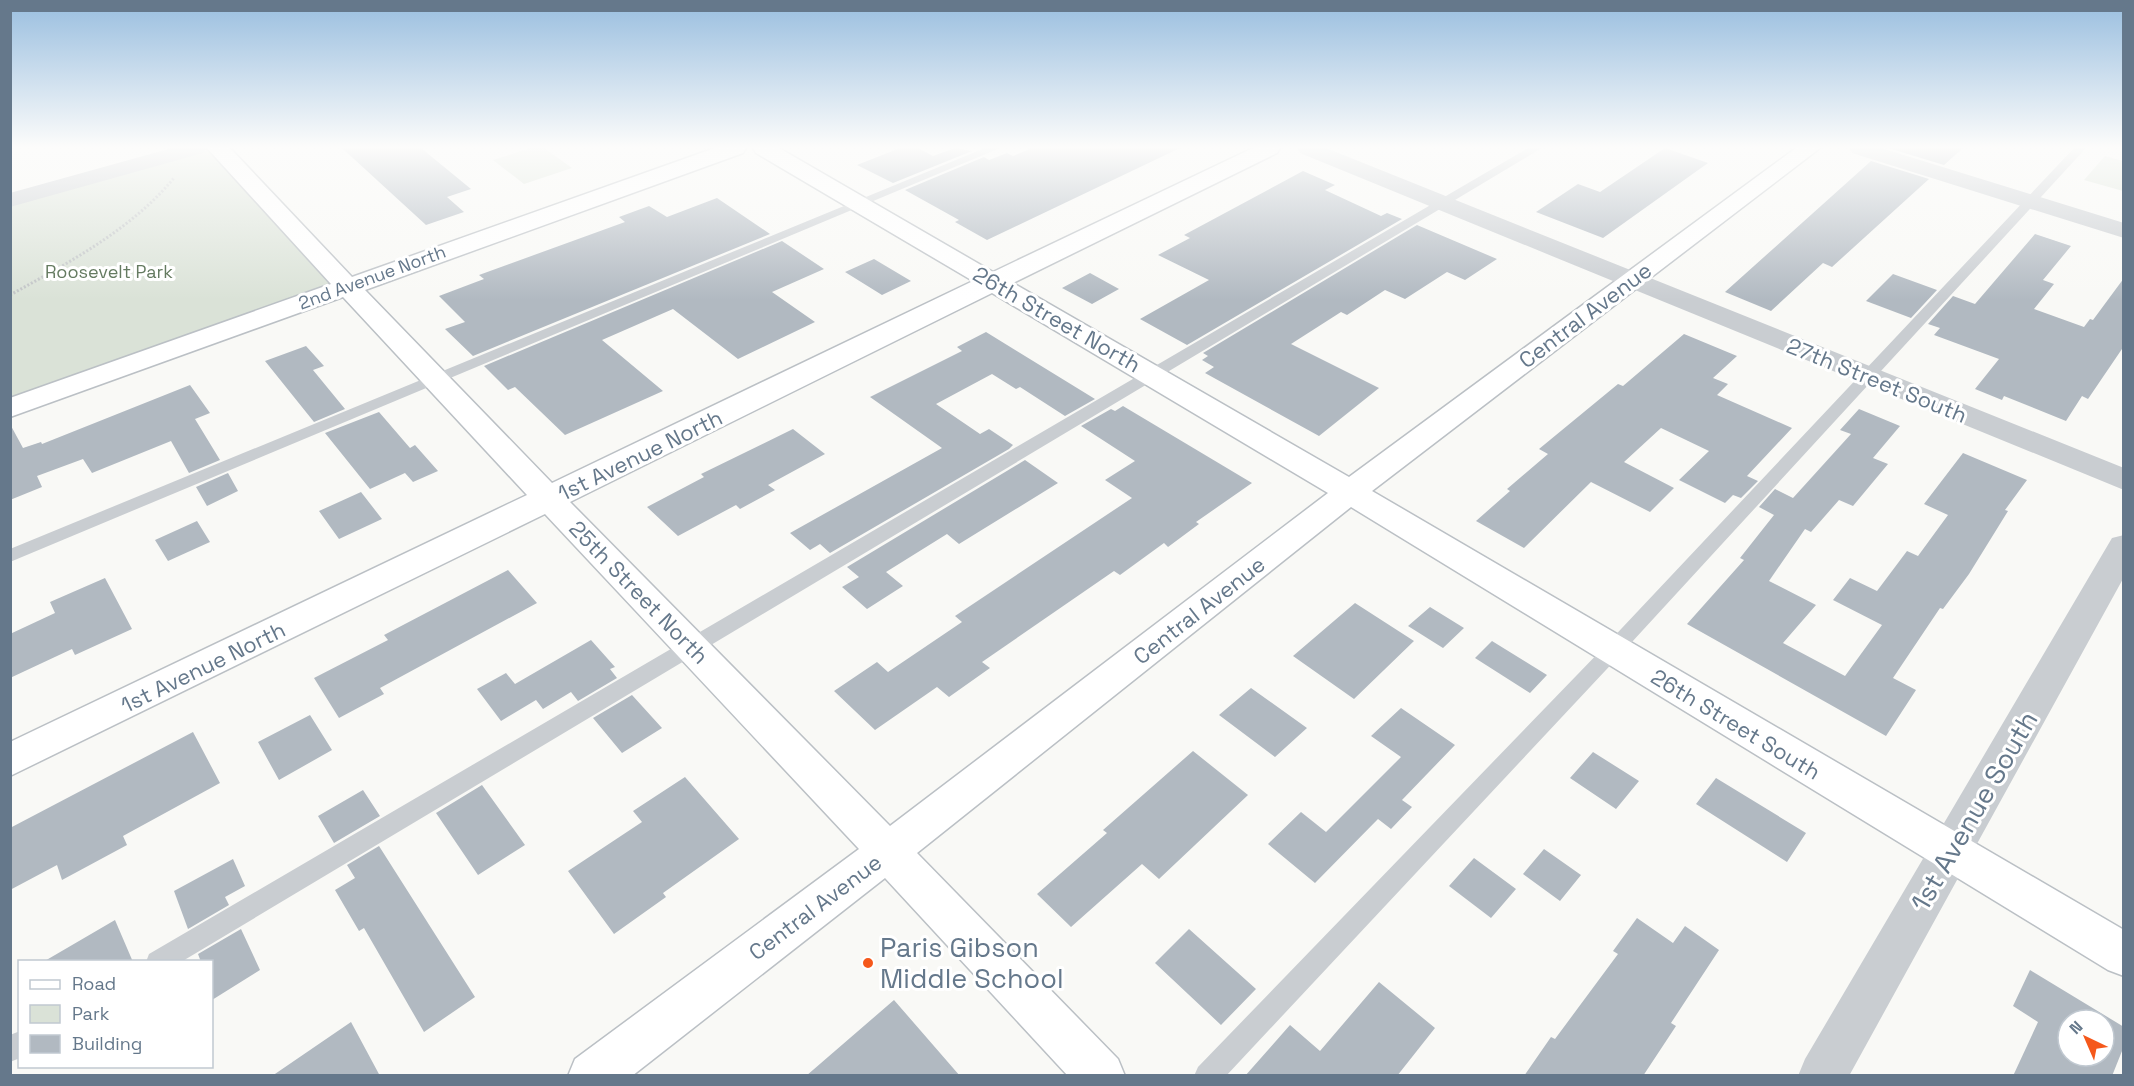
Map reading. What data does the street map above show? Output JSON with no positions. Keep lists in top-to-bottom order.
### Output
{
  "streets": {
    "street": [
      "2nd Avenue North",
      "Central Avenue",
      "26th Street North",
      "27th Street South",
      "1st Avenue North",
      "25th Street North",
      "26th Street South",
      "1st Avenue South"
    ]
  },
  "crossings": [
    ["2nd Avenue North", "25th Street North"],
    ["Central Avenue", "26th Street North"],
    ["Central Avenue", "27th Street South"],
    ["Central Avenue", "25th Street North"],
    ["Central Avenue", "26th Street South"],
    ["26th Street North", "1st Avenue North"],
    ["26th Street North", "26th Street South"],
    ["1st Avenue North", "25th Street North"],
    ["26th Street South", "1st Avenue South"]
  ],
  "parks": ["Roosevelt Park"],
  "places": ["Paris Gibson Middle School"],
  "legend": ["Road", "Park", "Building"],
  "north": "top left"
}
